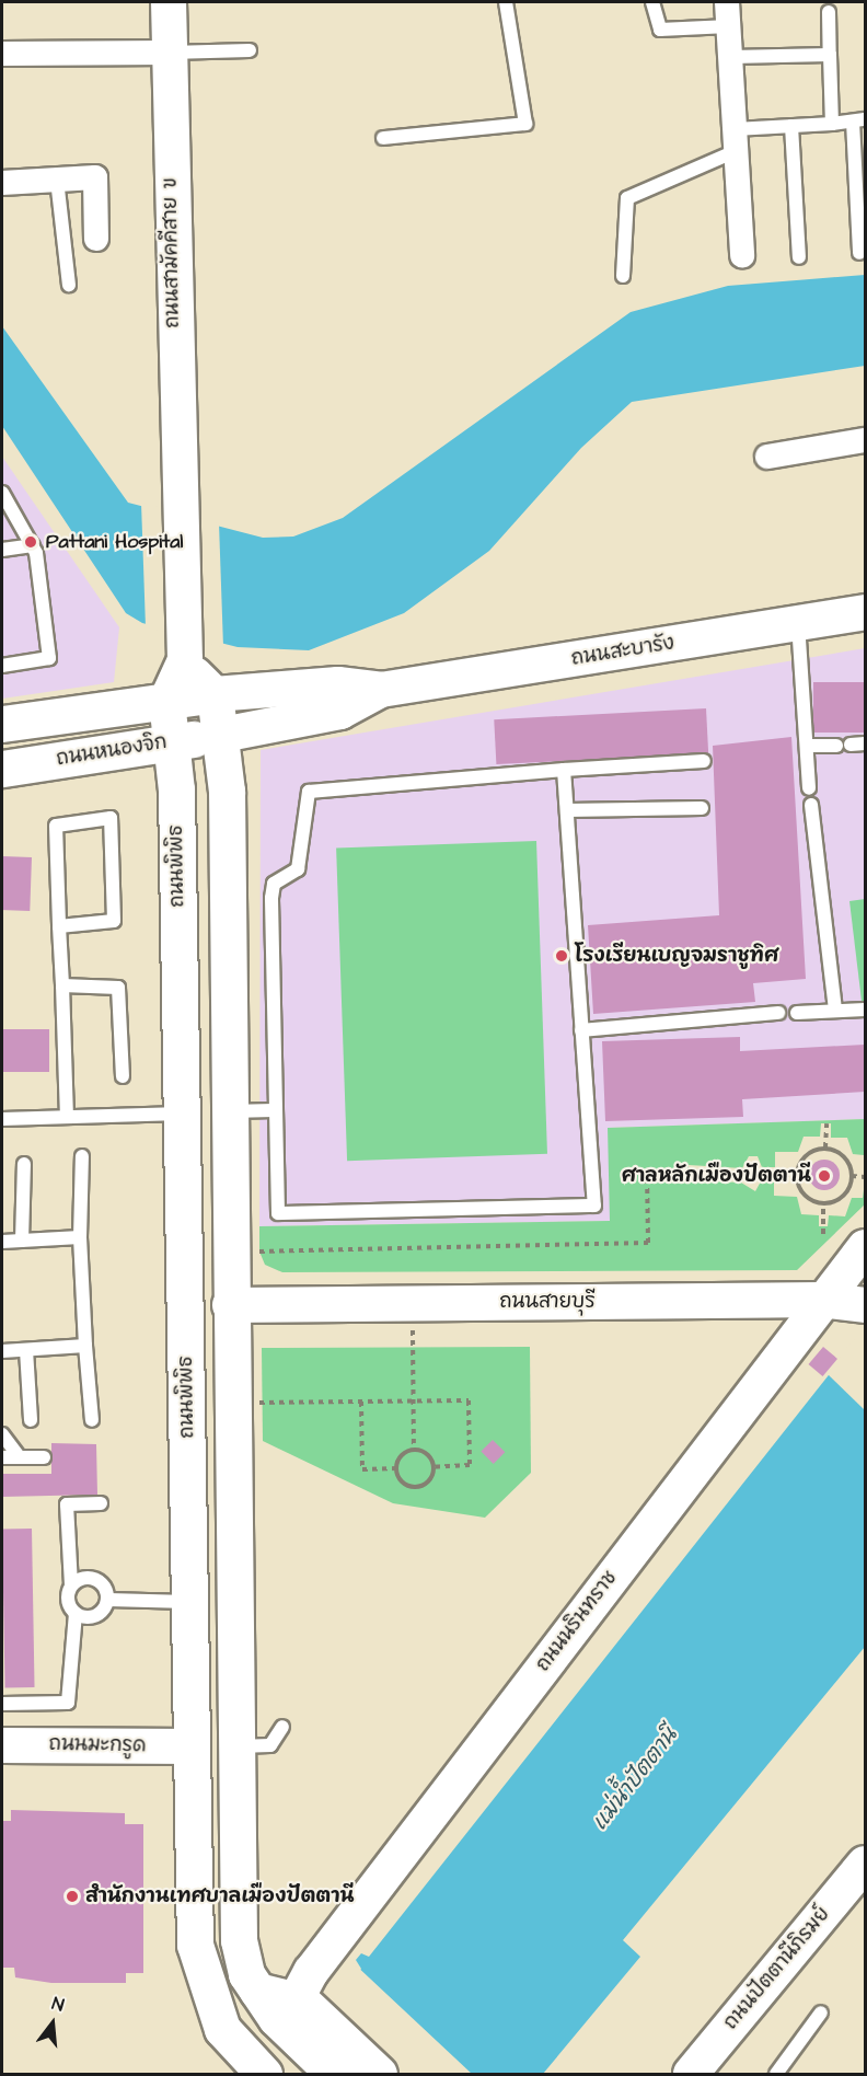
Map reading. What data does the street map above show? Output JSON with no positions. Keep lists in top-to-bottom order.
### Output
{
  "streets": {
    "main road": ["ถนนหนองจิก", "ถนนพิพิธ"],
    "street": [
      "ถนนสามัคคีสาย ข",
      "ถนนสะบารัง",
      "ถนนสายบุรี",
      "ถนนนรินทราช",
      "ถนนมะกรูด",
      "ถนนปัตตานีภิรมย์"
    ]
  },
  "crossings": [
    ["ถนนหนองจิก", "ถนนพิพิธ"],
    ["ถนนพิพิธ", "ถนนมะกรูด"],
    ["ถนนสายบุรี", "ถนนนรินทราช"]
  ],
  "water": ["แม่น้ำปัตตานี"],
  "places": [
    "Pattani Hospital",
    "โรงเรียนเบญจมราชูทิศ",
    "ศาลหลักเมืองปัตตานี",
    "สำนักงานเทศบาลเมืองปัตตานี"
  ],
  "north": "top"
}
